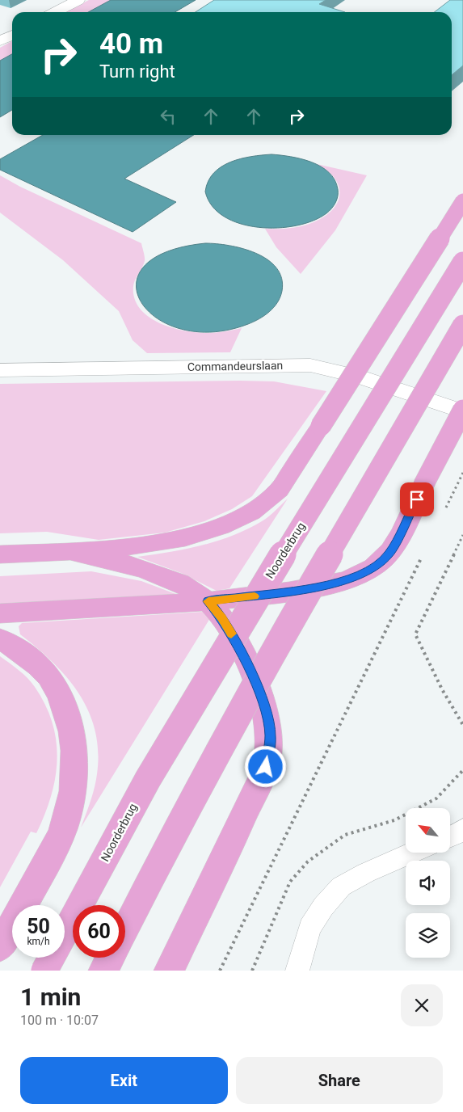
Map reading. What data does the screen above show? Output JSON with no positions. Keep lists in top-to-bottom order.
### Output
{
  "streets": {
    "main road": ["Noorderbrug"],
    "street": ["Commandeurslaan"]
  },
  "north": "top left",
  "page": {
    "turn": ["40 m", "Turn right"],
    "speed": "50 km/h",
    "limit": "60",
    "heading": ["1 min", "100 m · 10:07"],
    "buttons": ["Exit", "Share"]
  }
}
